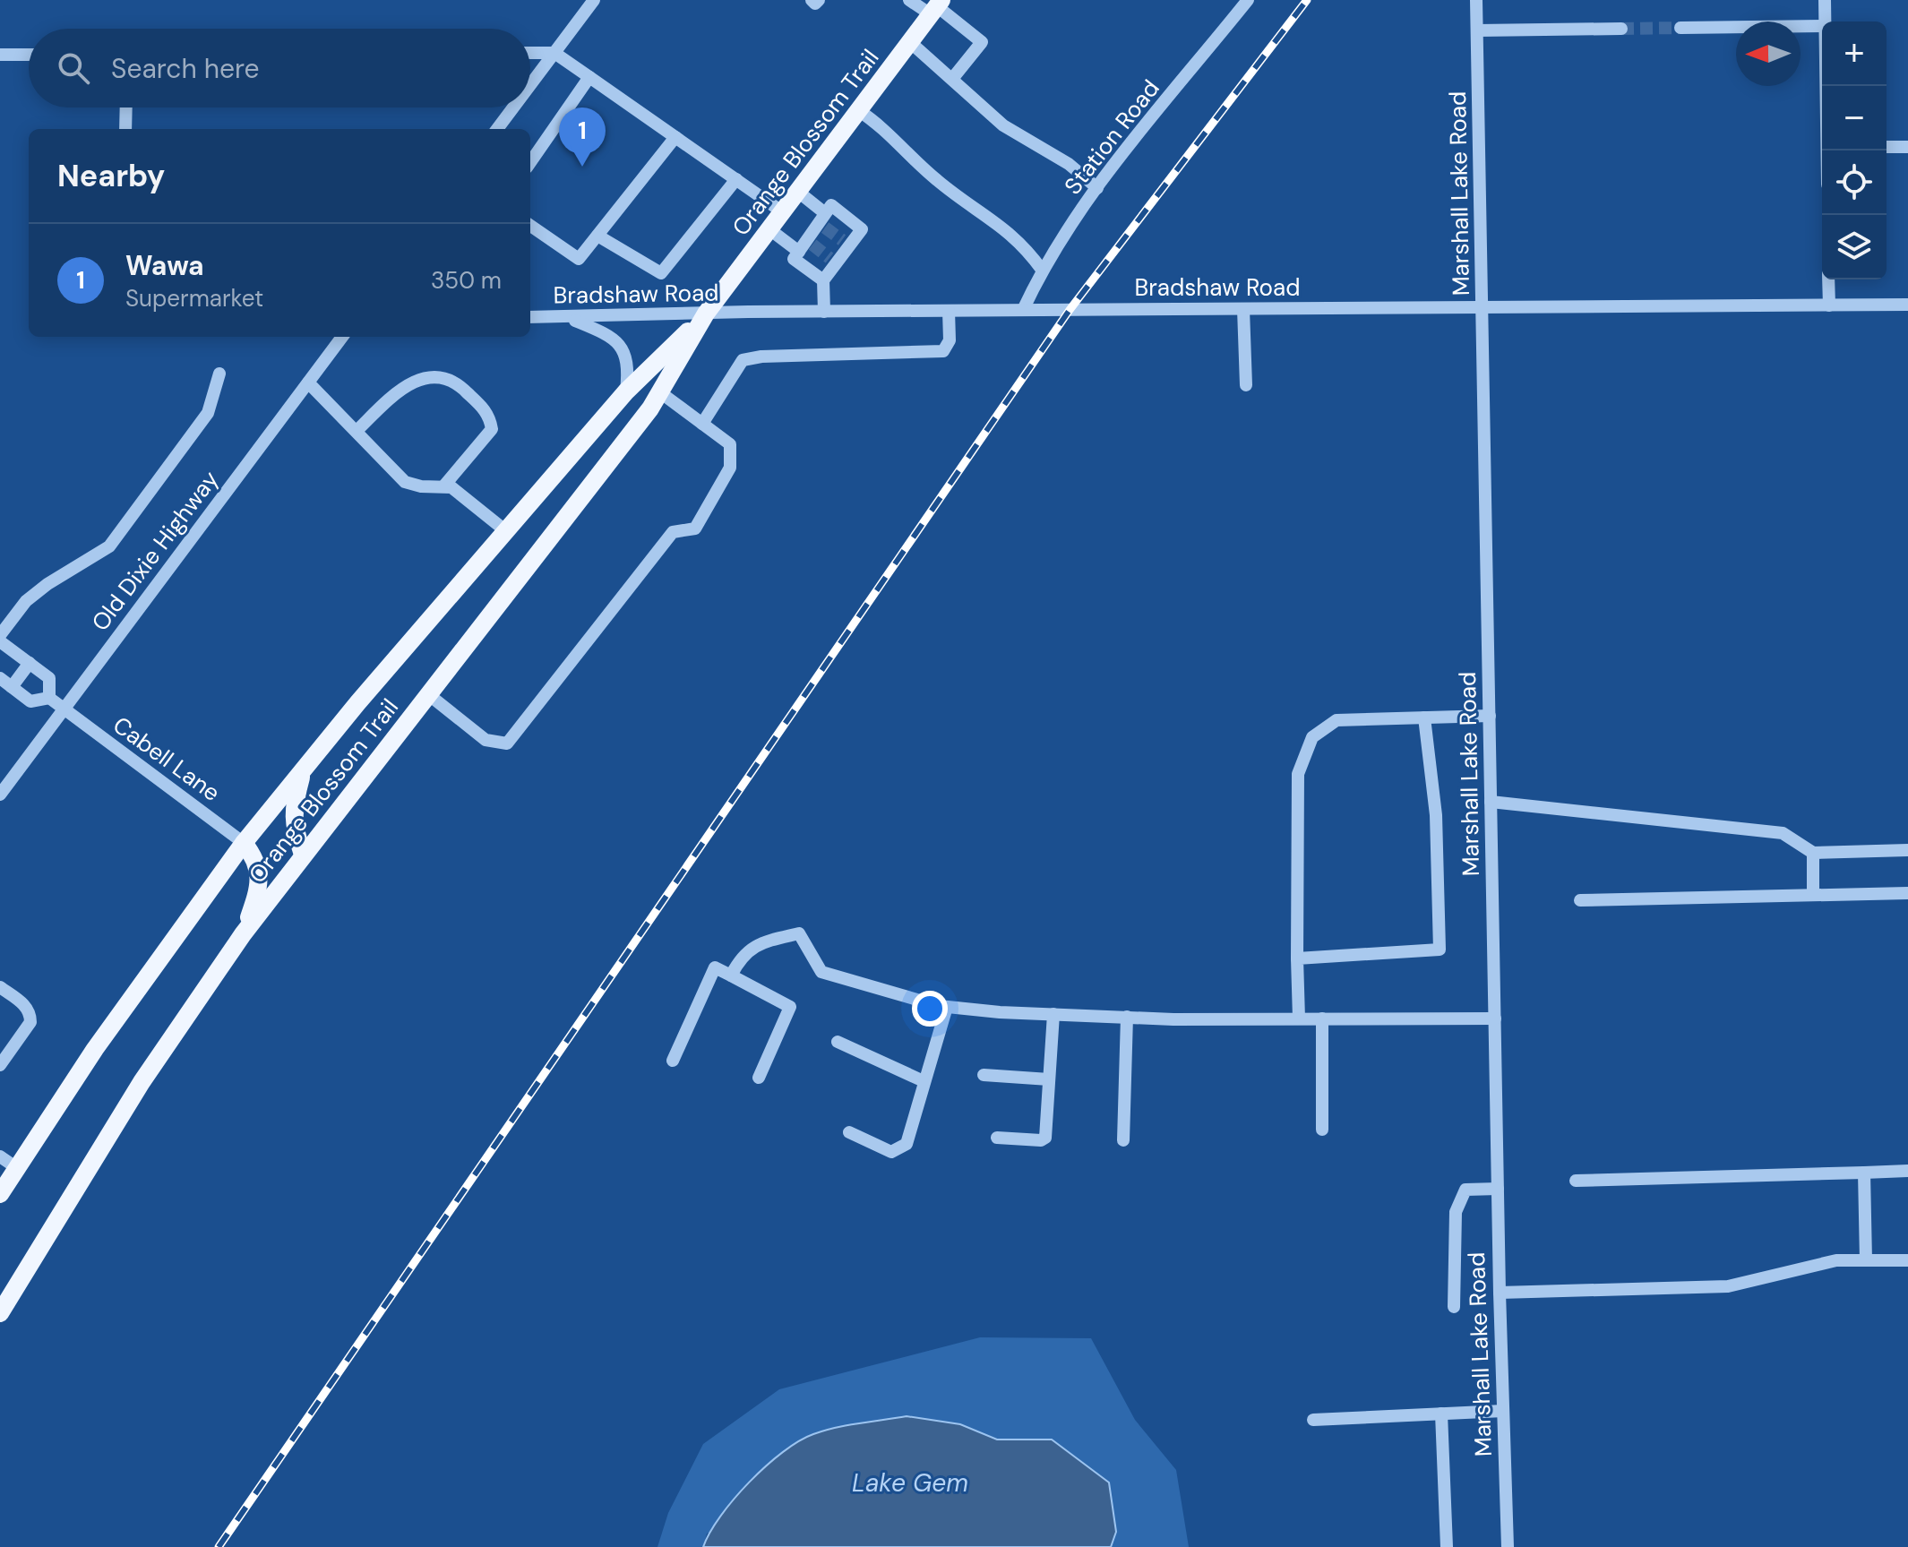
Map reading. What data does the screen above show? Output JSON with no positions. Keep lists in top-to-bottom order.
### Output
{
  "streets": {
    "main road": ["Orange Blossom Trail"],
    "street": [
      "Station Road",
      "Marshall Lake Road",
      "Bradshaw Road",
      "Old Dixie Highway",
      "Cabell Lane"
    ]
  },
  "crossings": [
    ["Station Road", "Bradshaw Road"],
    ["Orange Blossom Trail", "Bradshaw Road"],
    ["Orange Blossom Trail", "Cabell Lane"],
    ["Marshall Lake Road", "Bradshaw Road"],
    ["Old Dixie Highway", "Cabell Lane"]
  ],
  "water": ["Lake Gem"],
  "north": "left",
  "page": {
    "map_buttons": ["+", "−"],
    "search": "Search here",
    "pins": "1",
    "heading": "Nearby",
    "list": [
      {
        "mark": "1",
        "name": "Wawa",
        "note": "Supermarket",
        "value": "350 m"
      }
    ]
  }
}
